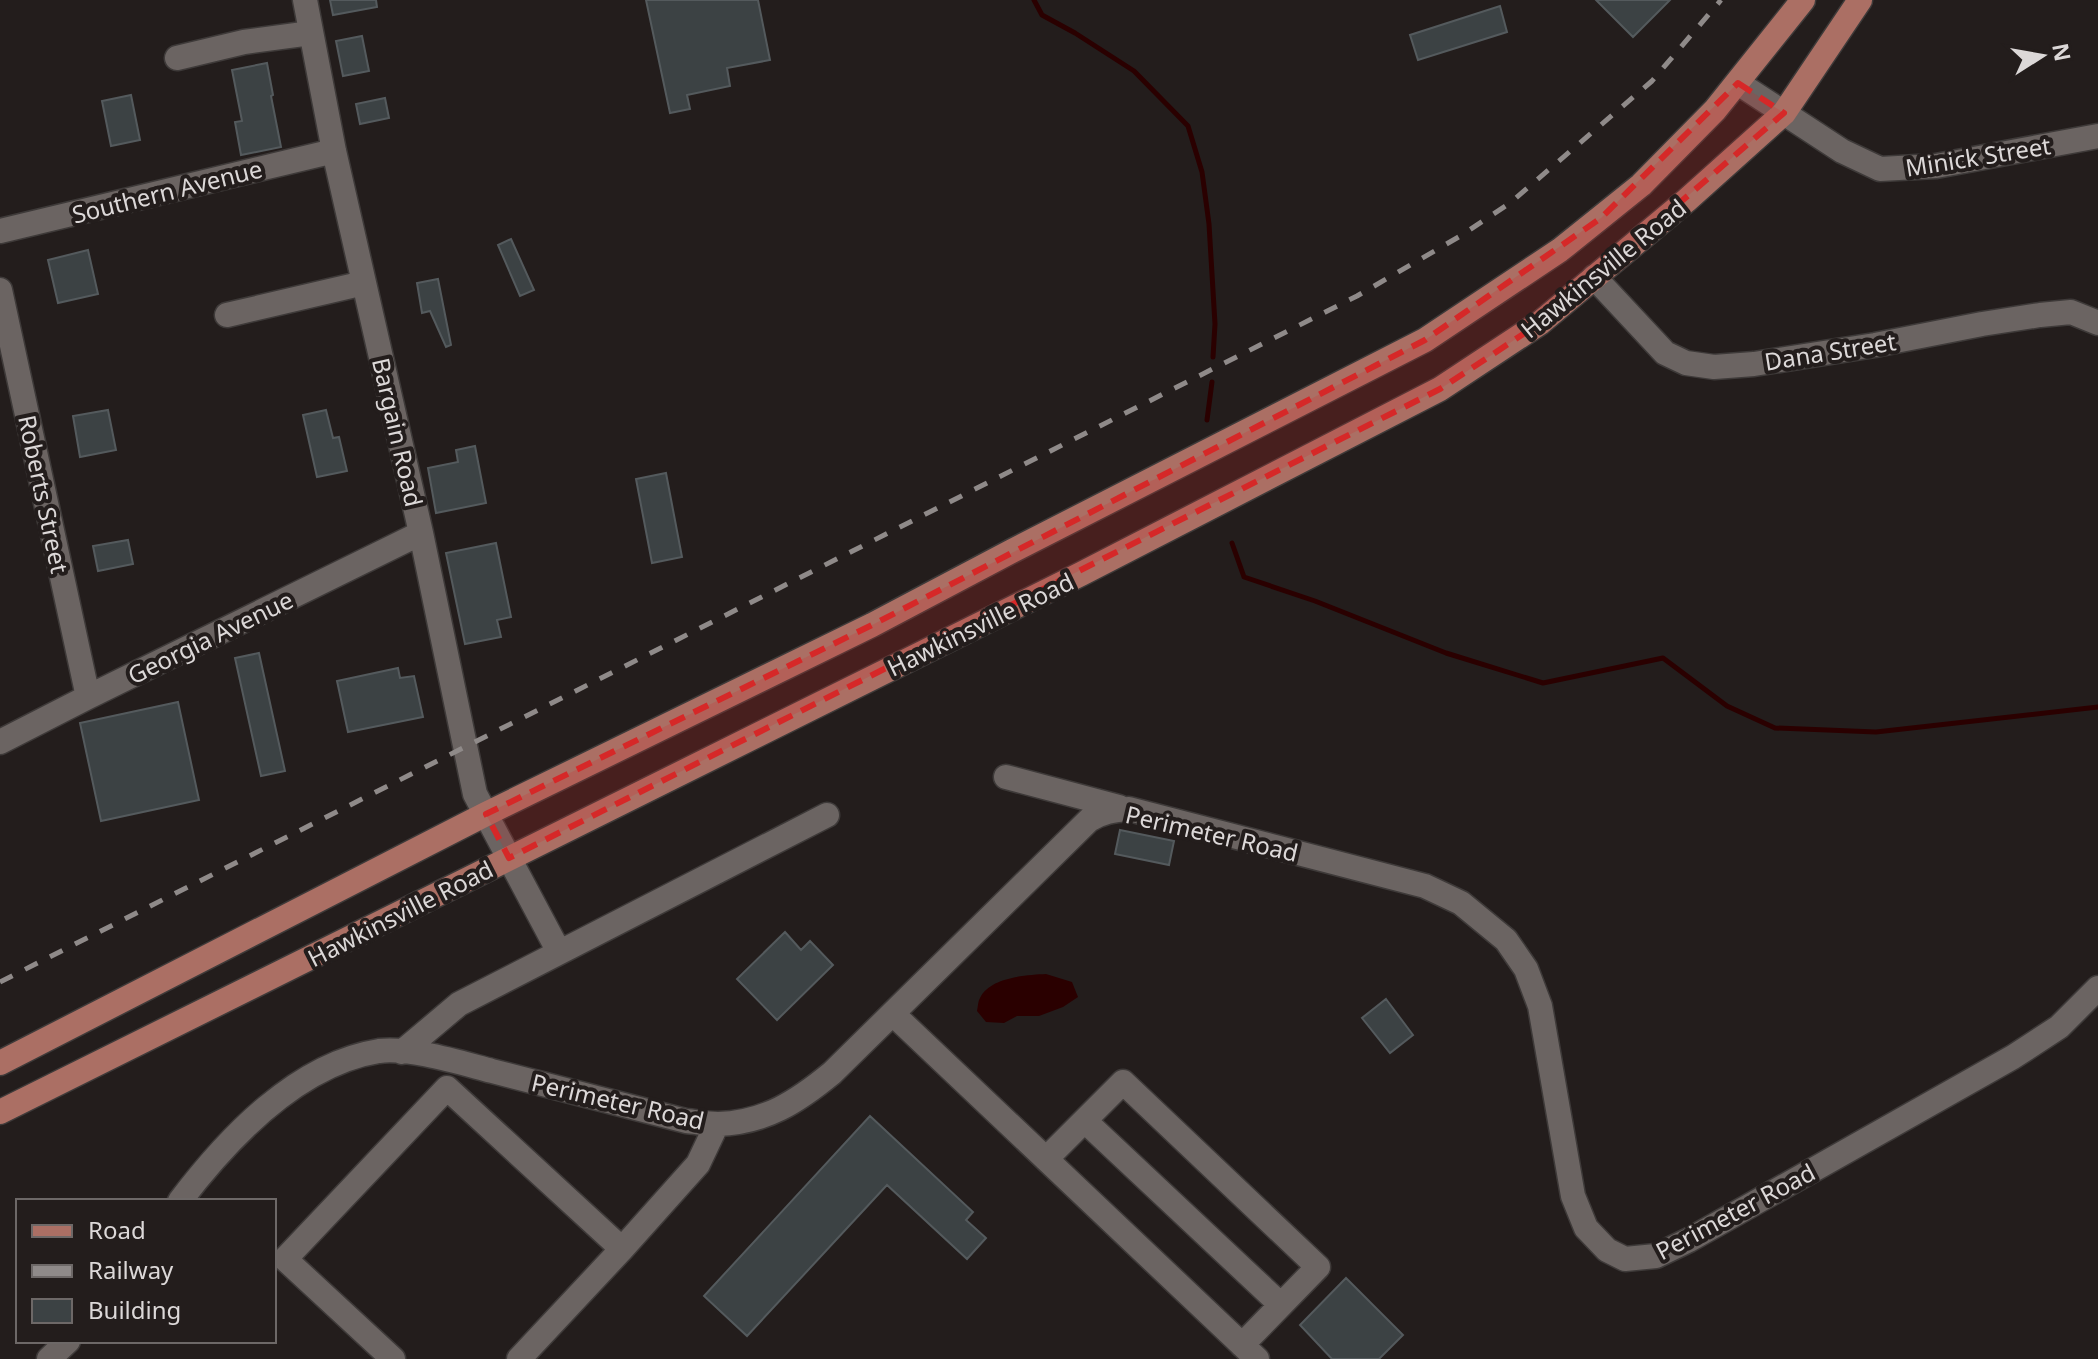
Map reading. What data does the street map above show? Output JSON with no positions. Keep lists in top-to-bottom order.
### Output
{
  "streets": {
    "main road": ["Hawkinsville Road"],
    "street": [
      "Minick Street",
      "Southern Avenue",
      "Dana Street",
      "Bargain Road",
      "Roberts Street",
      "Georgia Avenue",
      "Perimeter Road"
    ]
  },
  "crossings": [
    ["Minick Street", "Hawkinsville Road"],
    ["Southern Avenue", "Bargain Road"],
    ["Hawkinsville Road", "Dana Street"],
    ["Hawkinsville Road", "Bargain Road"],
    ["Bargain Road", "Georgia Avenue"],
    ["Roberts Street", "Georgia Avenue"]
  ],
  "legend": ["Road", "Railway", "Building"],
  "north": "right"
}
